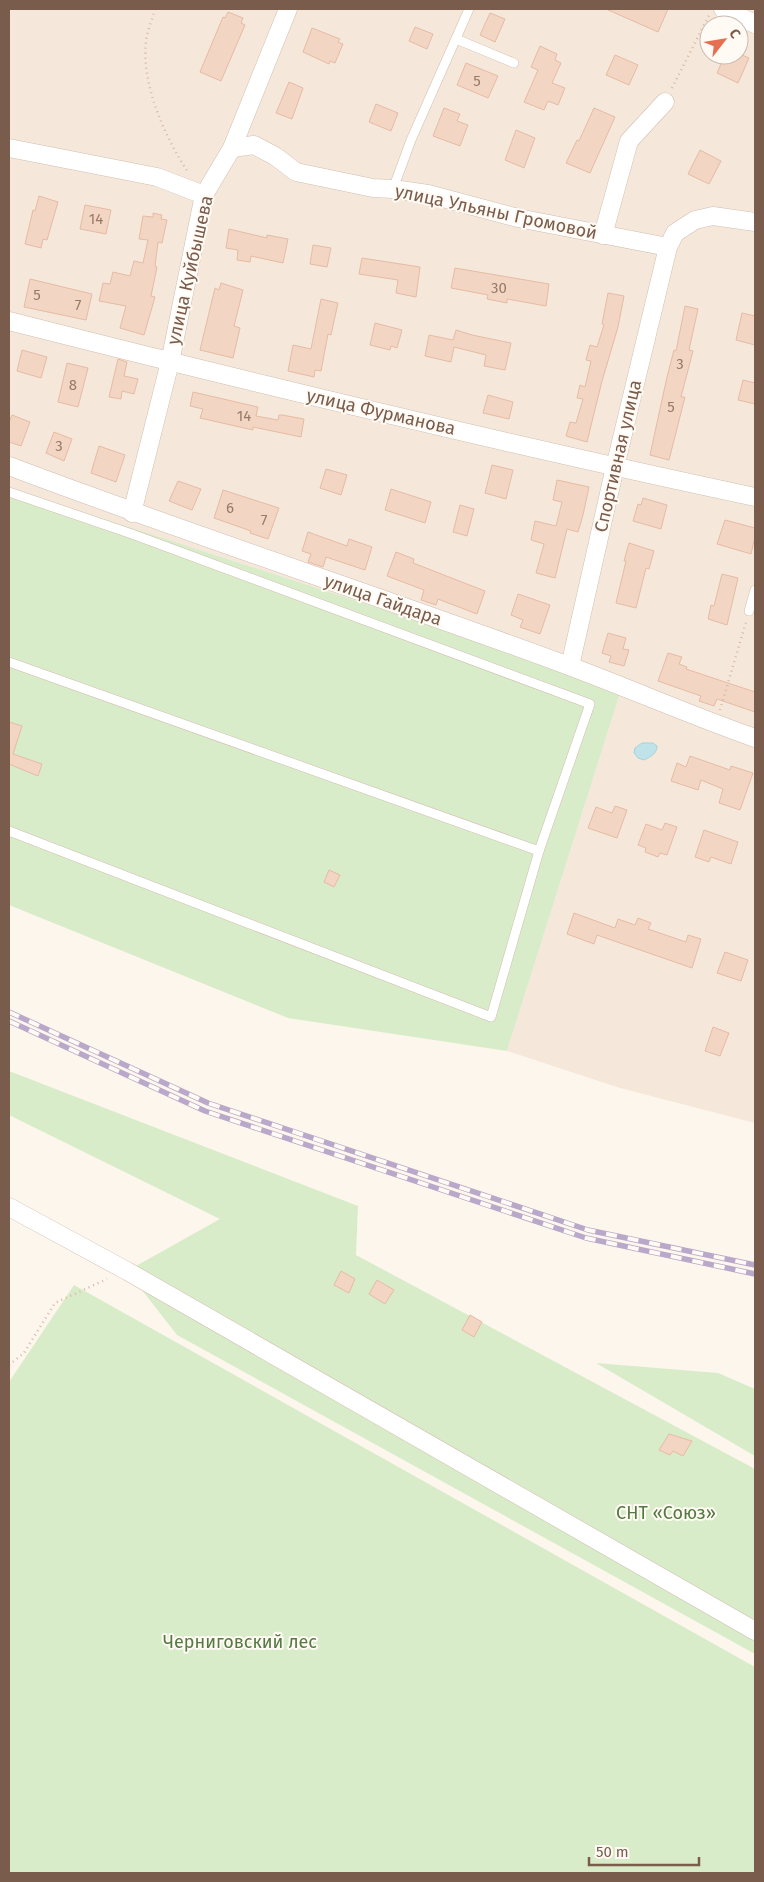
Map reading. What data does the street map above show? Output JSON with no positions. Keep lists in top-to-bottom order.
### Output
{
  "streets": {
    "street": [
      "улица Ульяны Громовой",
      "улица Куйбышева",
      "улица Фурманова",
      "Спортивная улица",
      "улица Гайдара"
    ]
  },
  "crossings": [
    ["улица Ульяны Громовой", "улица Куйбышева"],
    ["улица Ульяны Громовой", "Спортивная улица"],
    ["улица Куйбышева", "улица Фурманова"],
    ["улица Куйбышева", "улица Гайдара"],
    ["улица Фурманова", "Спортивная улица"],
    ["Спортивная улица", "улица Гайдара"]
  ],
  "parks": ["СНТ «Союз»", "Черниговский лес"],
  "house_numbers": [
    "5",
    "14",
    "30",
    "5",
    "7",
    "3",
    "8",
    "5",
    "14",
    "3",
    "6",
    "7"
  ],
  "scale_bar": "50 m",
  "north": "top right"
}
